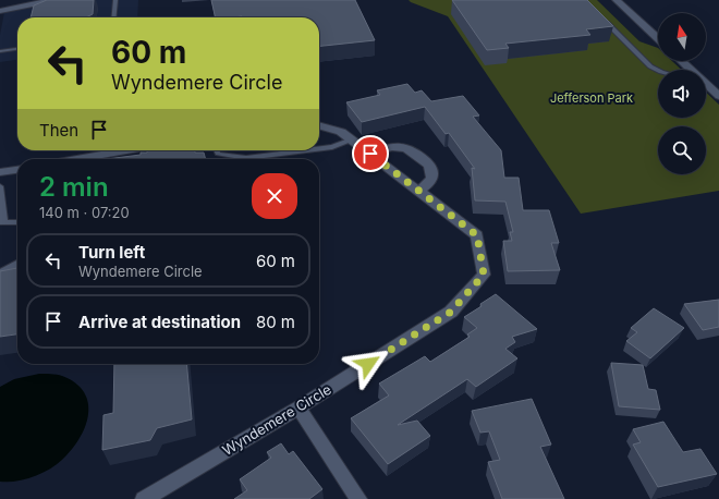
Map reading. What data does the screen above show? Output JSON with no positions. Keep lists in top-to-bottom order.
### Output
{
  "streets": {
    "street": ["Wyndemere Circle"]
  },
  "parks": ["Jefferson Park"],
  "north": "top",
  "page": {
    "turn": ["60 m", "Wyndemere Circle"],
    "then": "Then",
    "heading": ["2 min", "140 m · 07:20"],
    "list": [
      {
        "name": "Turn left",
        "note": "Wyndemere Circle",
        "value": "60 m"
      },
      {
        "name": "Arrive at destination",
        "value": "80 m"
      }
    ]
  }
}
